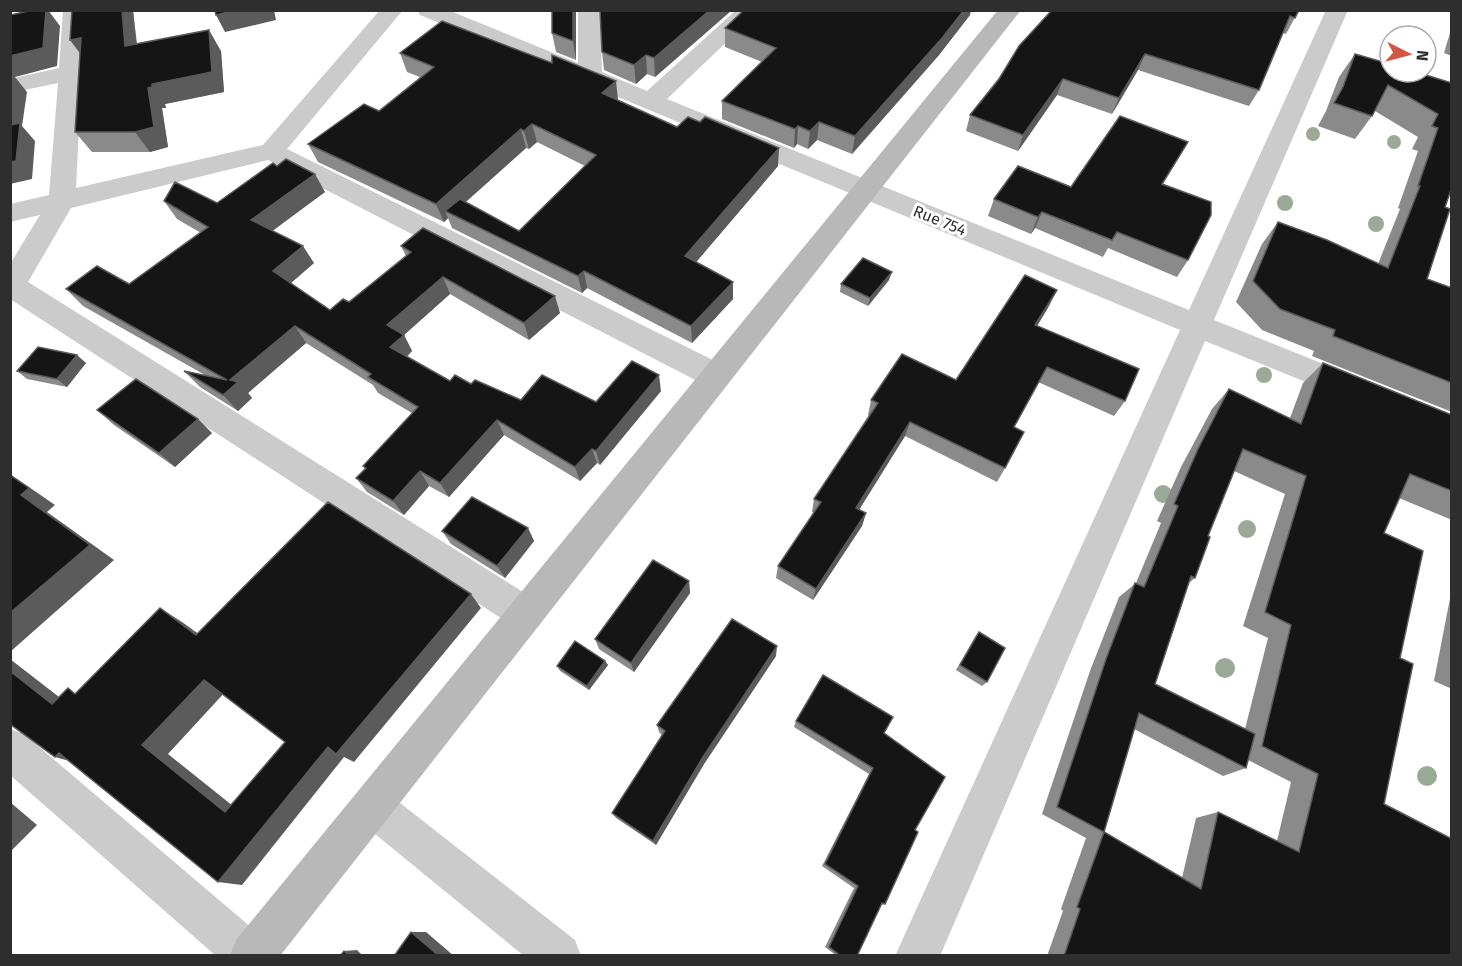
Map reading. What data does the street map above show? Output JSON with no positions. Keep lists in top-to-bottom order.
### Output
{
  "streets": {
    "street": ["Rue 754"]
  },
  "north": "right"
}
